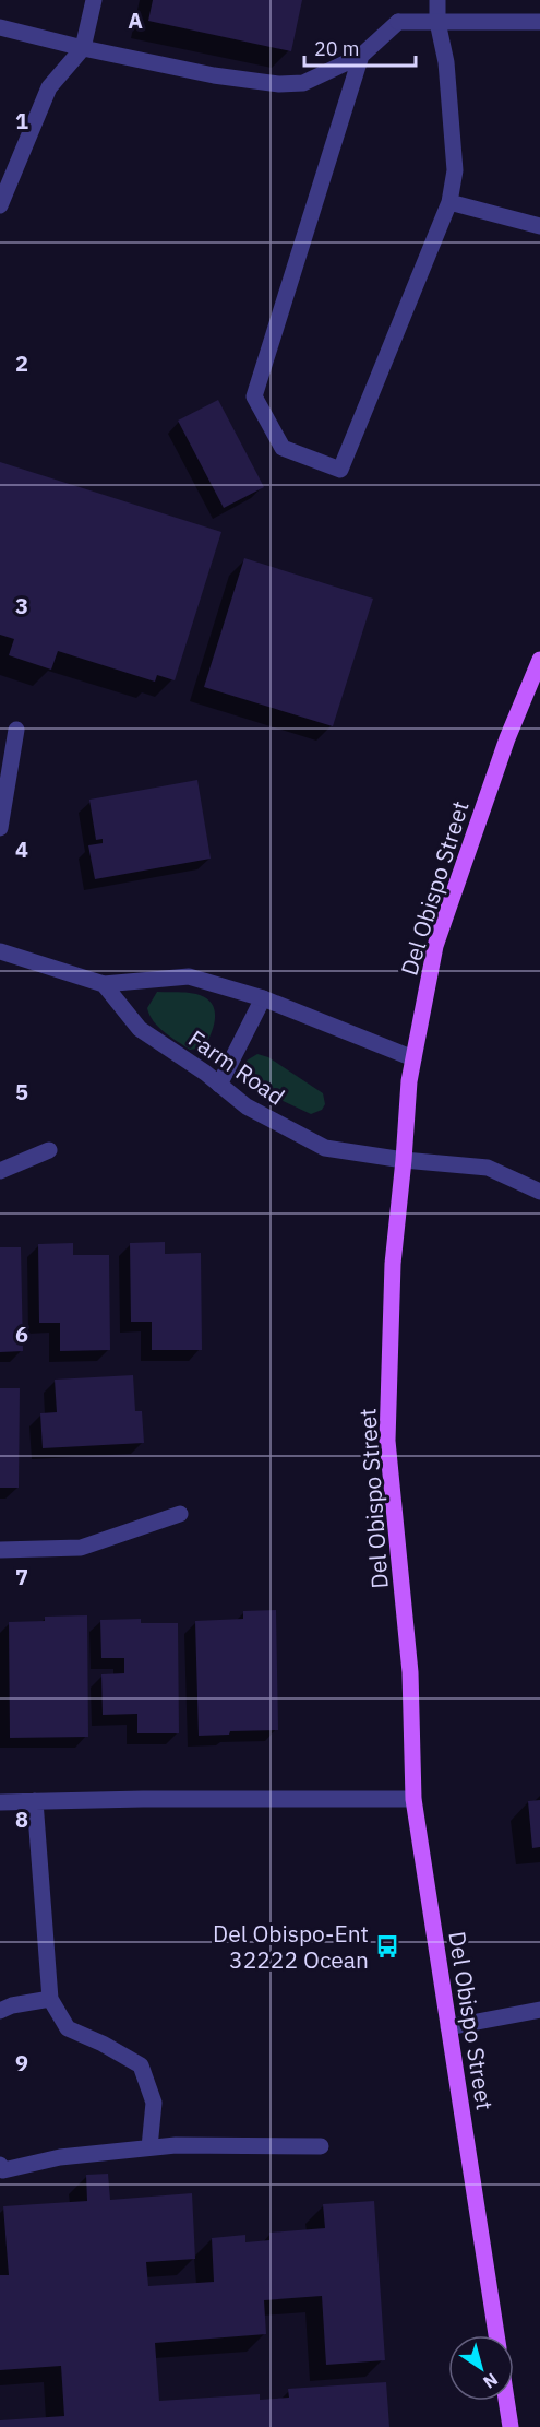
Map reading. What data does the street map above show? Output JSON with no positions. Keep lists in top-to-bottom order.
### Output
{
  "streets": {
    "main road": ["Del Obispo Street"],
    "street": ["Farm Road"]
  },
  "crossings": [
    ["Del Obispo Street", "Farm Road"]
  ],
  "places": {
    "bus stop": ["Del Obispo-Ent 32222 Ocean"]
  },
  "scale_bar": "20 m",
  "north": "bottom right",
  "grid": {
    "columns": ["A"],
    "rows": [
      "1",
      "2",
      "3",
      "4",
      "5",
      "6",
      "7",
      "8",
      "9"
    ]
  }
}
